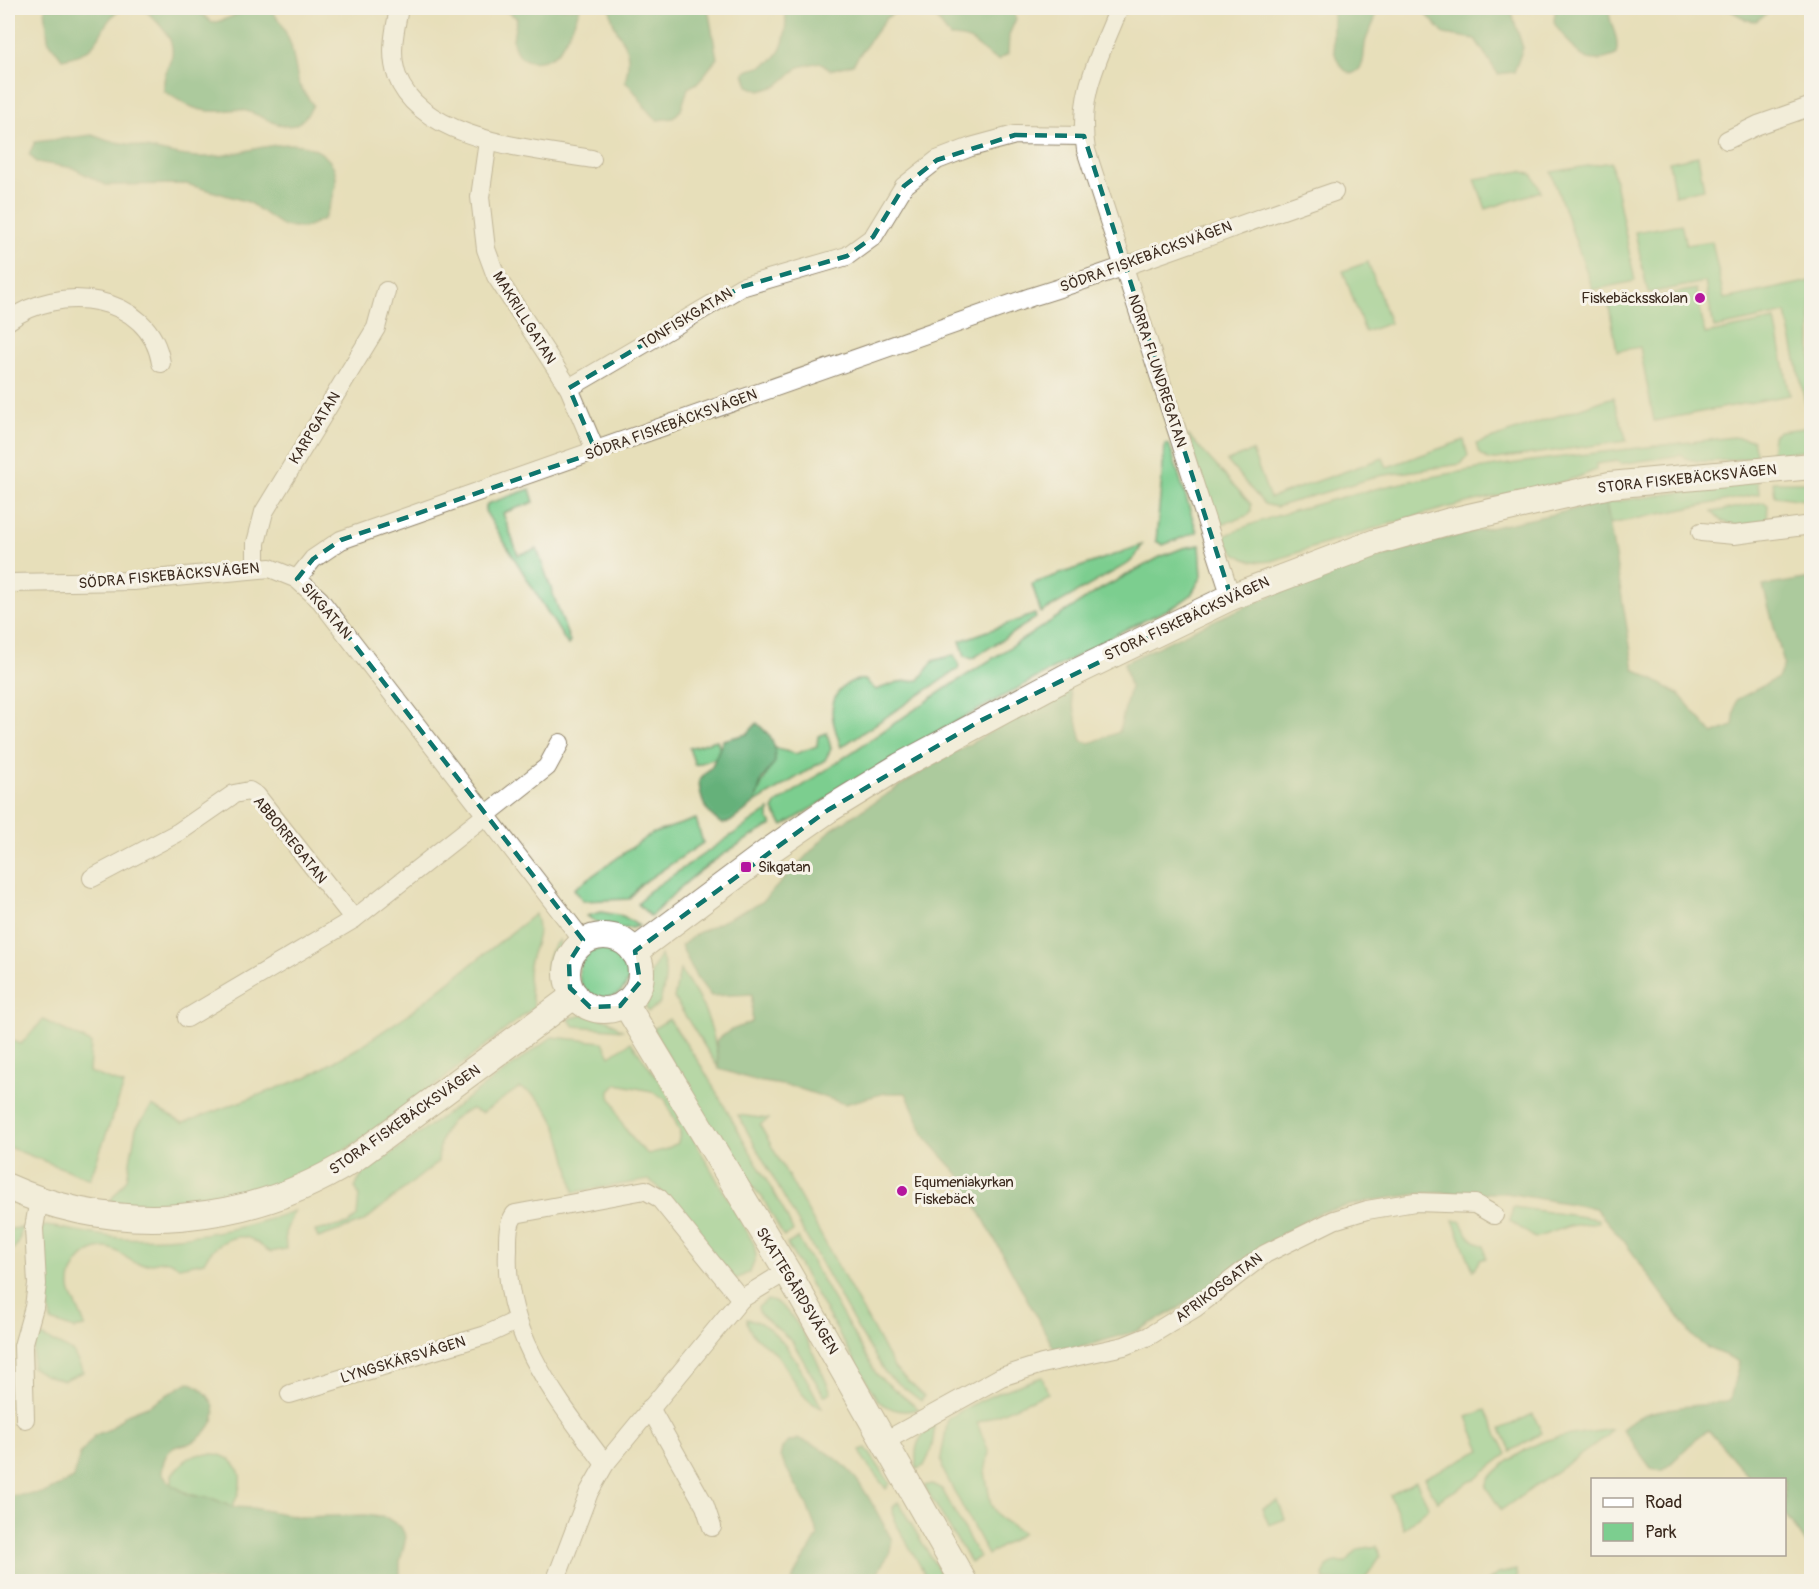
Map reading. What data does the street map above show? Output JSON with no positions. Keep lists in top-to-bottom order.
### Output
{
  "streets": {
    "street": [
      "SÖDRA FISKEBÄCKSVÄGEN",
      "MAKRILLGATAN",
      "TONFISKGATAN",
      "NORRA FLUNDREGATAN",
      "KARPGATAN",
      "STORA FISKEBÄCKSVÄGEN",
      "SIKGATAN",
      "ABBORREGATAN",
      "APRIKOSGATAN",
      "SKATTEGÅRDSVÄGEN",
      "LYNGSKÄRSVÄGEN"
    ]
  },
  "crossings": [
    ["SÖDRA FISKEBÄCKSVÄGEN", "MAKRILLGATAN"],
    ["SÖDRA FISKEBÄCKSVÄGEN", "NORRA FLUNDREGATAN"],
    ["SÖDRA FISKEBÄCKSVÄGEN", "KARPGATAN"],
    ["SÖDRA FISKEBÄCKSVÄGEN", "SIKGATAN"],
    ["MAKRILLGATAN", "TONFISKGATAN"],
    ["TONFISKGATAN", "NORRA FLUNDREGATAN"],
    ["NORRA FLUNDREGATAN", "STORA FISKEBÄCKSVÄGEN"],
    ["STORA FISKEBÄCKSVÄGEN", "SIKGATAN"],
    ["STORA FISKEBÄCKSVÄGEN", "SKATTEGÅRDSVÄGEN"],
    ["SIKGATAN", "SKATTEGÅRDSVÄGEN"],
    ["APRIKOSGATAN", "SKATTEGÅRDSVÄGEN"]
  ],
  "places": {
    "other": ["Fiskebäcksskolan", "Equmeniakyrkan Fiskebäck"],
    "transit": ["Sikgatan"]
  },
  "legend": ["Road", "Park"]
}
